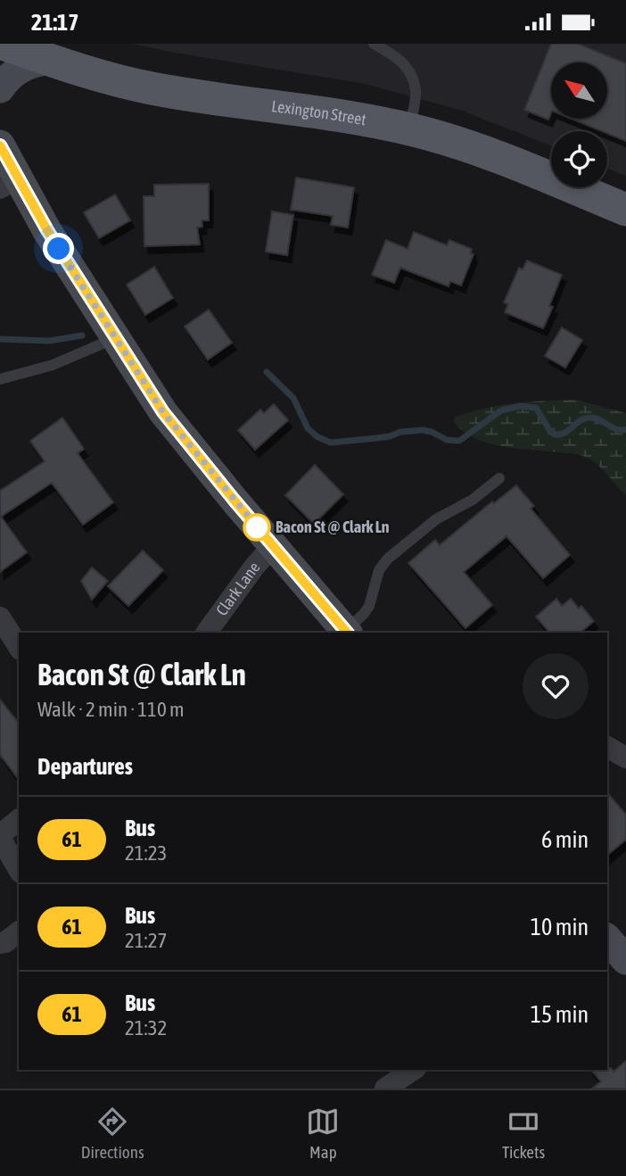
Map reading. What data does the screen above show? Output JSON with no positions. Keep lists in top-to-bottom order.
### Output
{
  "streets": {
    "main road": ["Lexington Street"],
    "street": ["Clark Lane"]
  },
  "places": ["Bacon St @ Clark Ln"],
  "lines": ["bus line 61"],
  "north": "top left",
  "page": {
    "status": "21:17",
    "heading": [
      ["Bacon St @ Clark Ln", "Walk · 2 min · 110 m"],
      "Departures"
    ],
    "list": [
      {
        "mark": "61",
        "name": "Bus",
        "note": "21:23",
        "value": "6 min"
      },
      {
        "mark": "61",
        "name": "Bus",
        "note": "21:27",
        "value": "10 min"
      },
      {
        "mark": "61",
        "name": "Bus",
        "note": "21:32",
        "value": "15 min"
      }
    ],
    "tabs": ["Directions", "Map", "Tickets"]
  }
}
